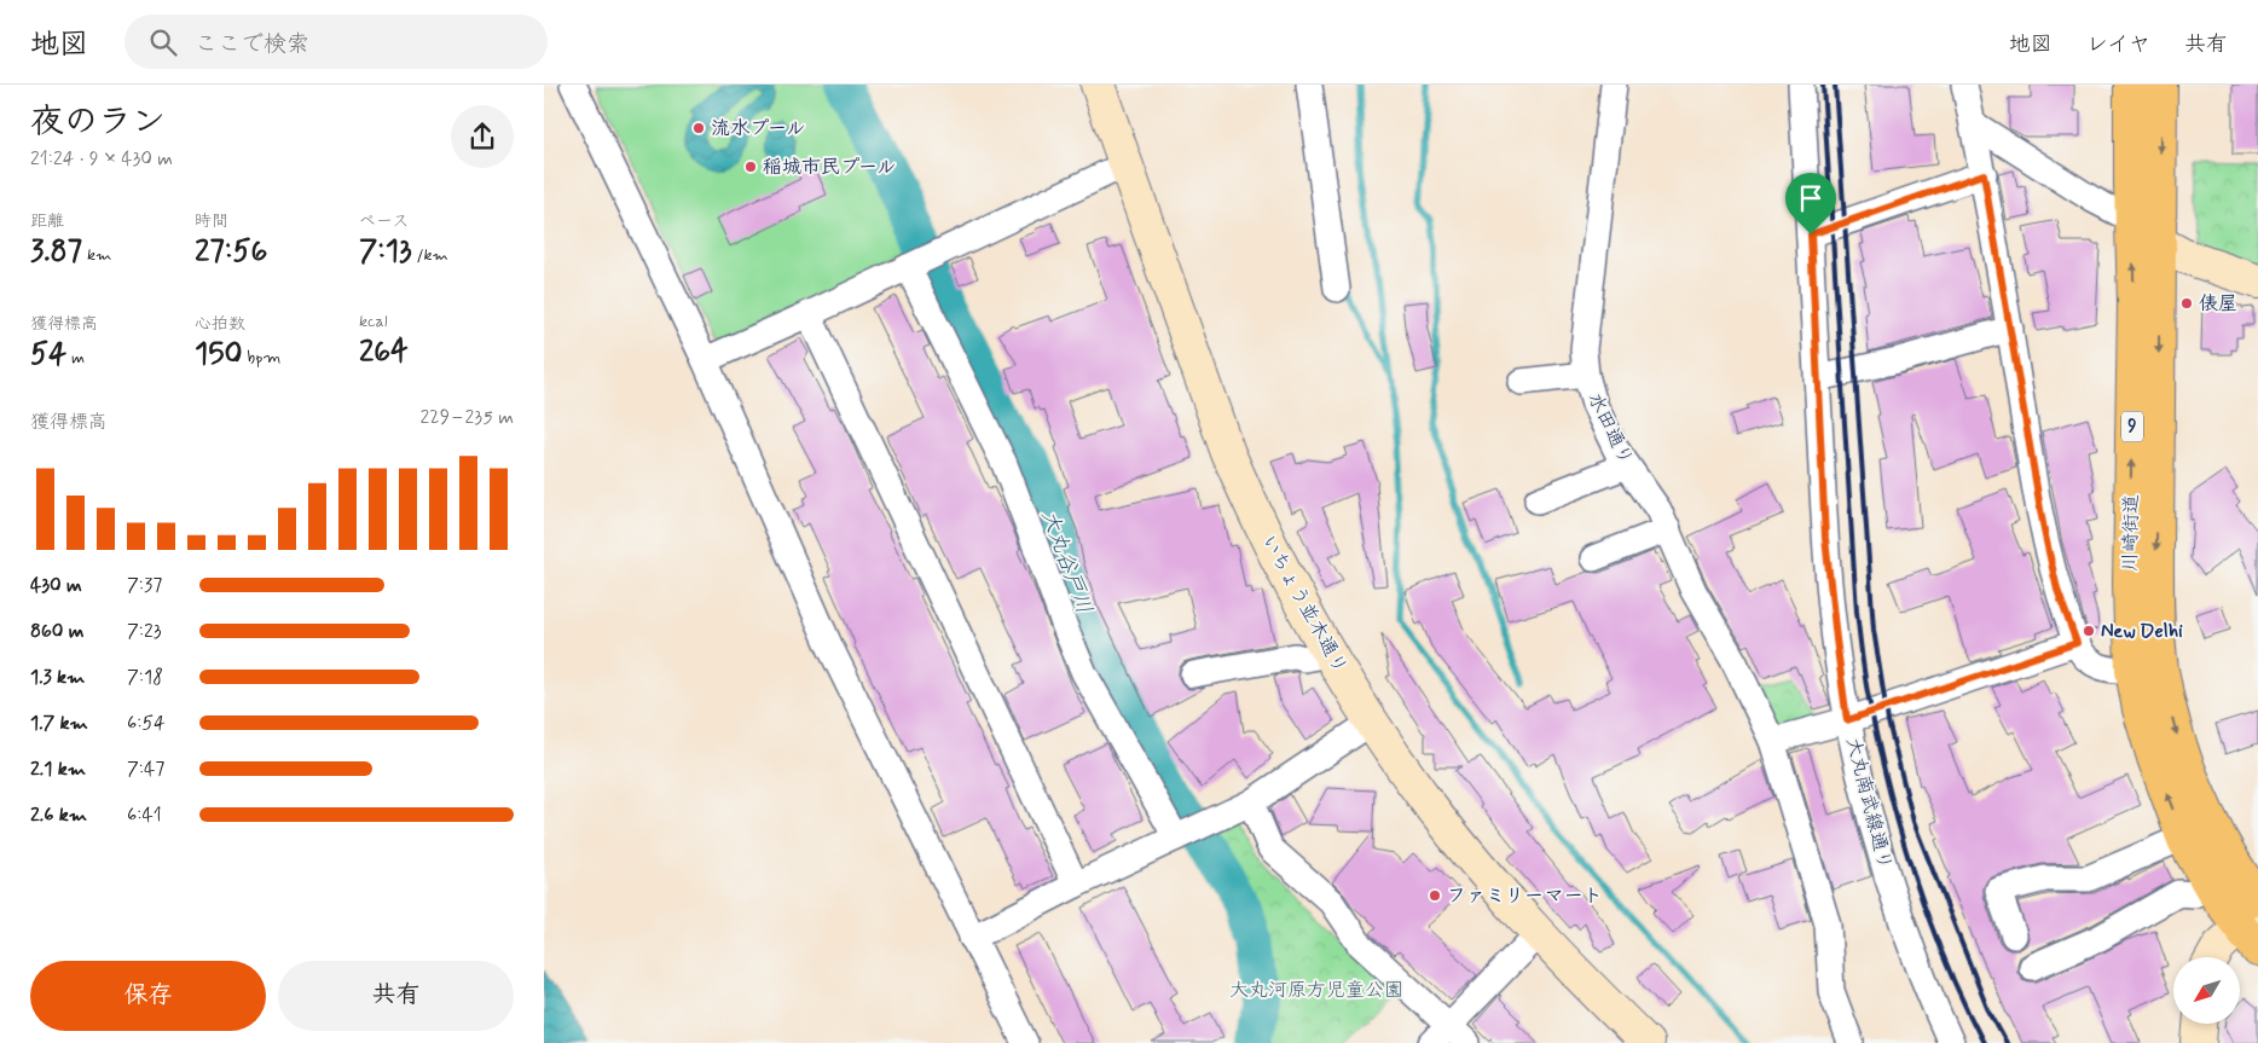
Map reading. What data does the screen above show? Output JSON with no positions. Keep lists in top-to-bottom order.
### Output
{
  "streets": {
    "main road": ["9", "川崎街道"],
    "street": ["水田通り", "いちょう並木通り", "大丸南武線通り"]
  },
  "water": ["大丸谷戸川"],
  "parks": ["大丸河原方児童公園"],
  "places": [
    "流水プール",
    "稲城市民プール",
    "俵屋",
    "New Delhi",
    "ファミリーマート"
  ],
  "north": "bottom left",
  "page": {
    "header": "地図",
    "search": "ここで検索",
    "nav": ["地図", "レイヤ", "共有"],
    "heading": ["夜のラン", "21:24 · 9 × 430 m"],
    "stats": [
      ["距離", "3.87 km"],
      ["時間", "27:56"],
      ["ペース", "7:13 /km"],
      ["獲得標高", "54 m"],
      ["心拍数", "150 bpm"],
      ["kcal", "264"]
    ],
    "chart": ["獲得標高", "229–235 m"],
    "list": [
      {
        "name": "430 m",
        "note": "7:37"
      },
      {
        "name": "860 m",
        "note": "7:23"
      },
      {
        "name": "1.3 km",
        "note": "7:18"
      },
      {
        "name": "1.7 km",
        "note": "6:54"
      },
      {
        "name": "2.1 km",
        "note": "7:47"
      },
      {
        "name": "2.6 km",
        "note": "6:41"
      }
    ],
    "buttons": ["保存", "共有"]
  }
}
